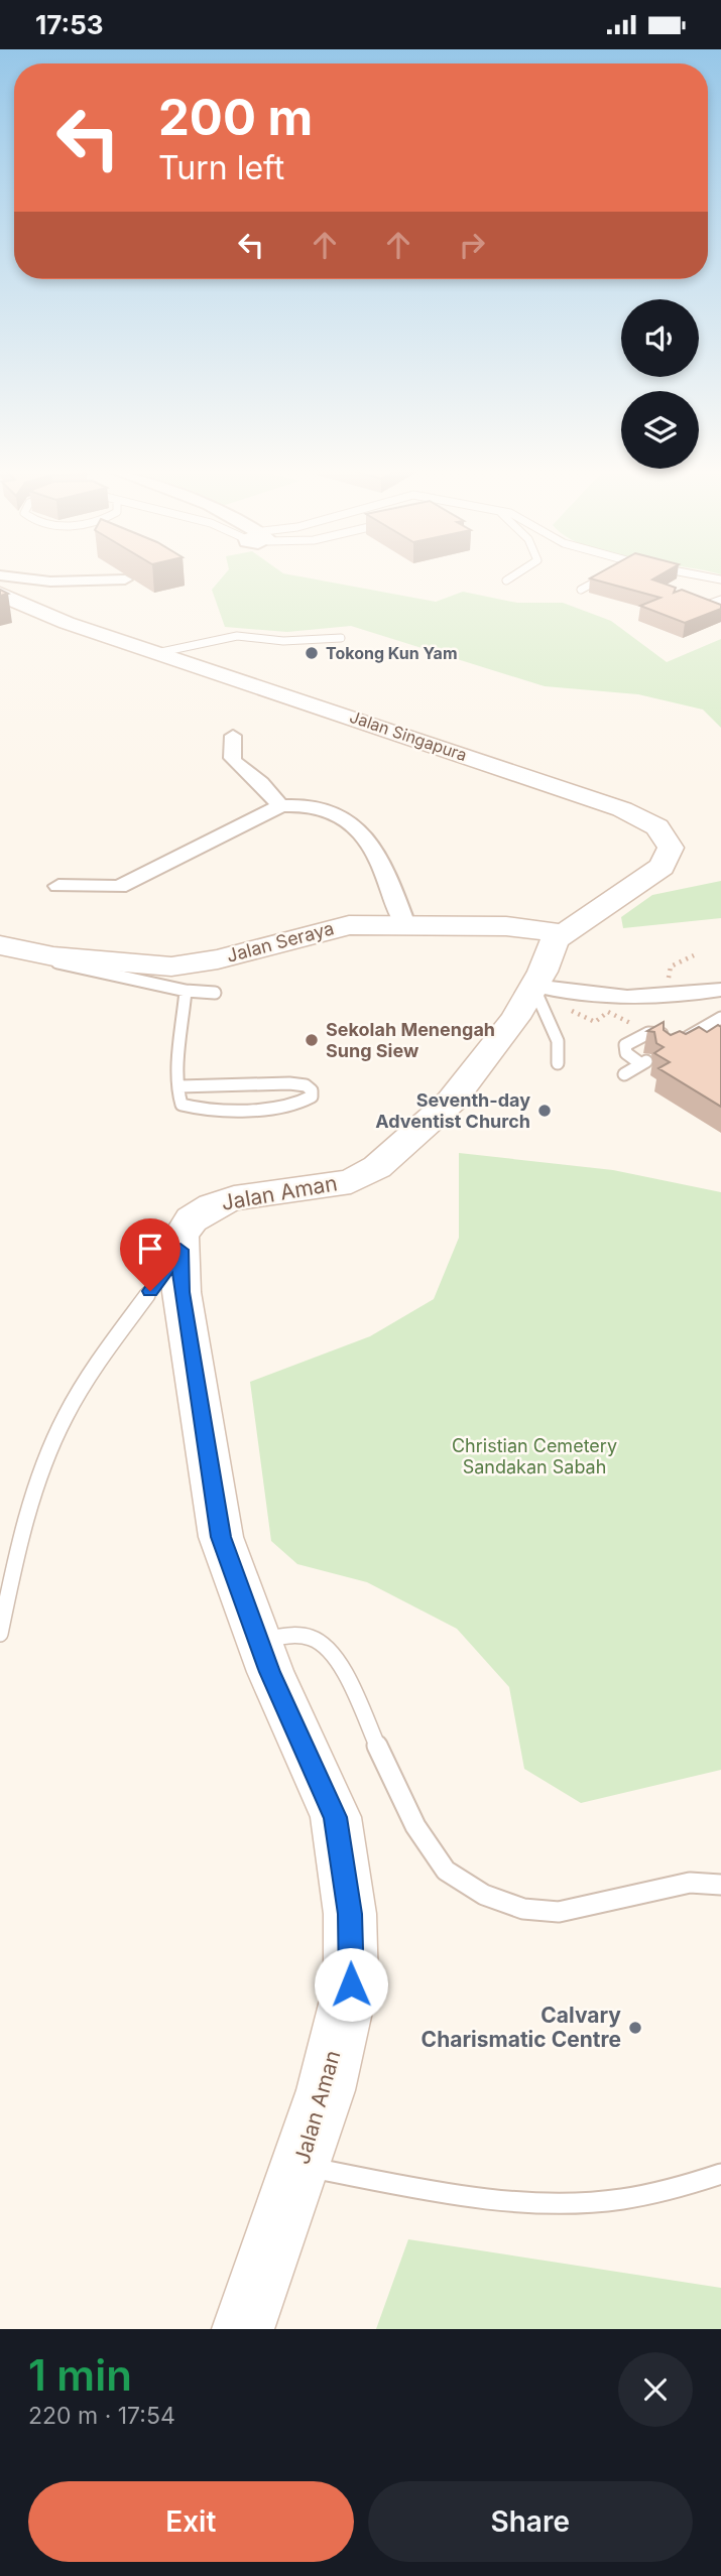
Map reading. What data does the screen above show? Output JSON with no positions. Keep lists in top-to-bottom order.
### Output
{
  "streets": {
    "street": ["Jalan Singapura", "Jalan Seraya", "Jalan Aman"]
  },
  "crossings": [
    ["Jalan Singapura", "Jalan Seraya"],
    ["Jalan Singapura", "Jalan Aman"],
    ["Jalan Seraya", "Jalan Aman"]
  ],
  "parks": ["Christian Cemetery Sandakan Sabah"],
  "places": [
    "Tokong Kun Yam",
    "Sekolah Menengah Sung Siew",
    "Seventh-day Adventist Church",
    "Calvary Charismatic Centre"
  ],
  "page": {
    "status": "17:53",
    "turn": ["200 m", "Turn left"],
    "heading": ["1 min", "220 m · 17:54"],
    "buttons": ["Exit", "Share"]
  }
}
